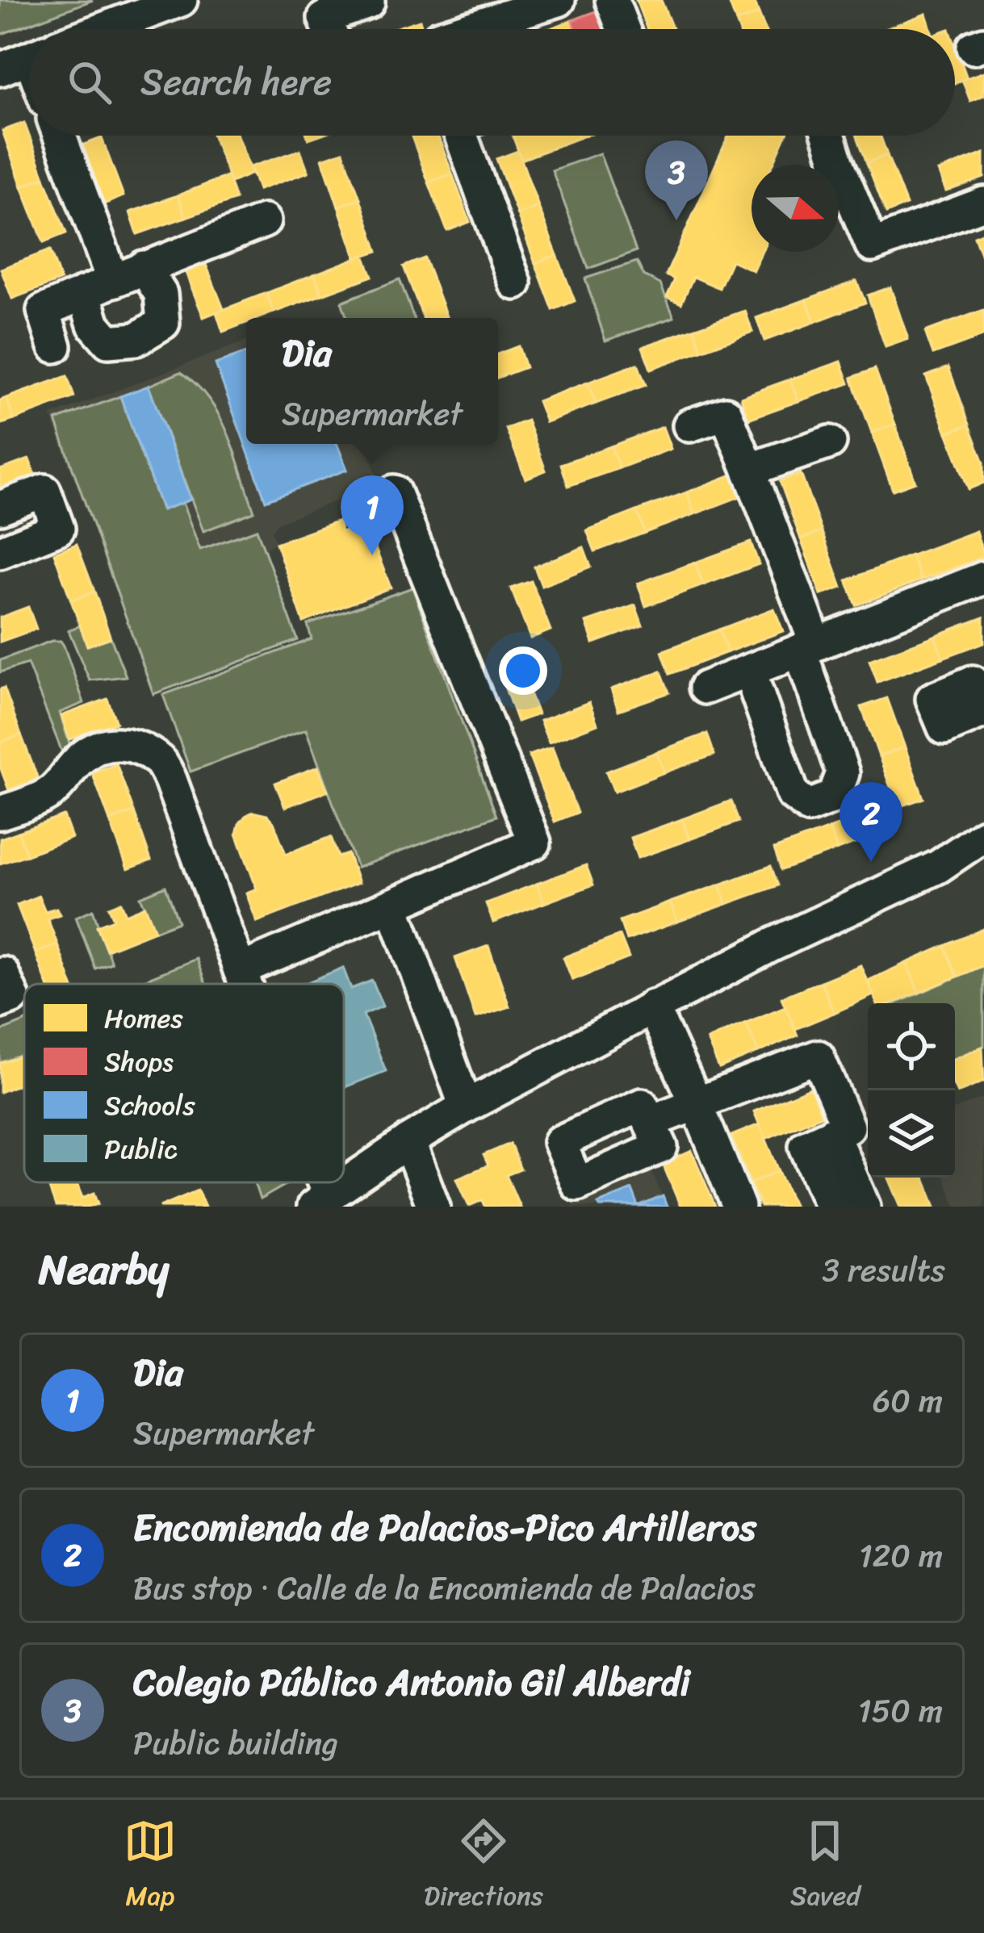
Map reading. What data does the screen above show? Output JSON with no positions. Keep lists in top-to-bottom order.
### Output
{
  "legend": [
    "Homes",
    "Shops",
    "Schools",
    "Public"
  ],
  "north": "right",
  "page": {
    "search": "Search here",
    "pins": ["3", "1", "2"],
    "popup": ["Dia", "Supermarket"],
    "heading": ["Nearby", "3 results"],
    "list": [
      {
        "mark": "1",
        "name": "Dia",
        "note": "Supermarket",
        "value": "60 m"
      },
      {
        "mark": "2",
        "name": "Encomienda de Palacios-Pico Artilleros",
        "note": "Bus stop · Calle de la Encomienda de Palacios",
        "value": "120 m"
      },
      {
        "mark": "3",
        "name": "Colegio Público Antonio Gil Alberdi",
        "note": "Public building",
        "value": "150 m"
      }
    ],
    "nav": ["Map", "Directions", "Saved"]
  }
}
